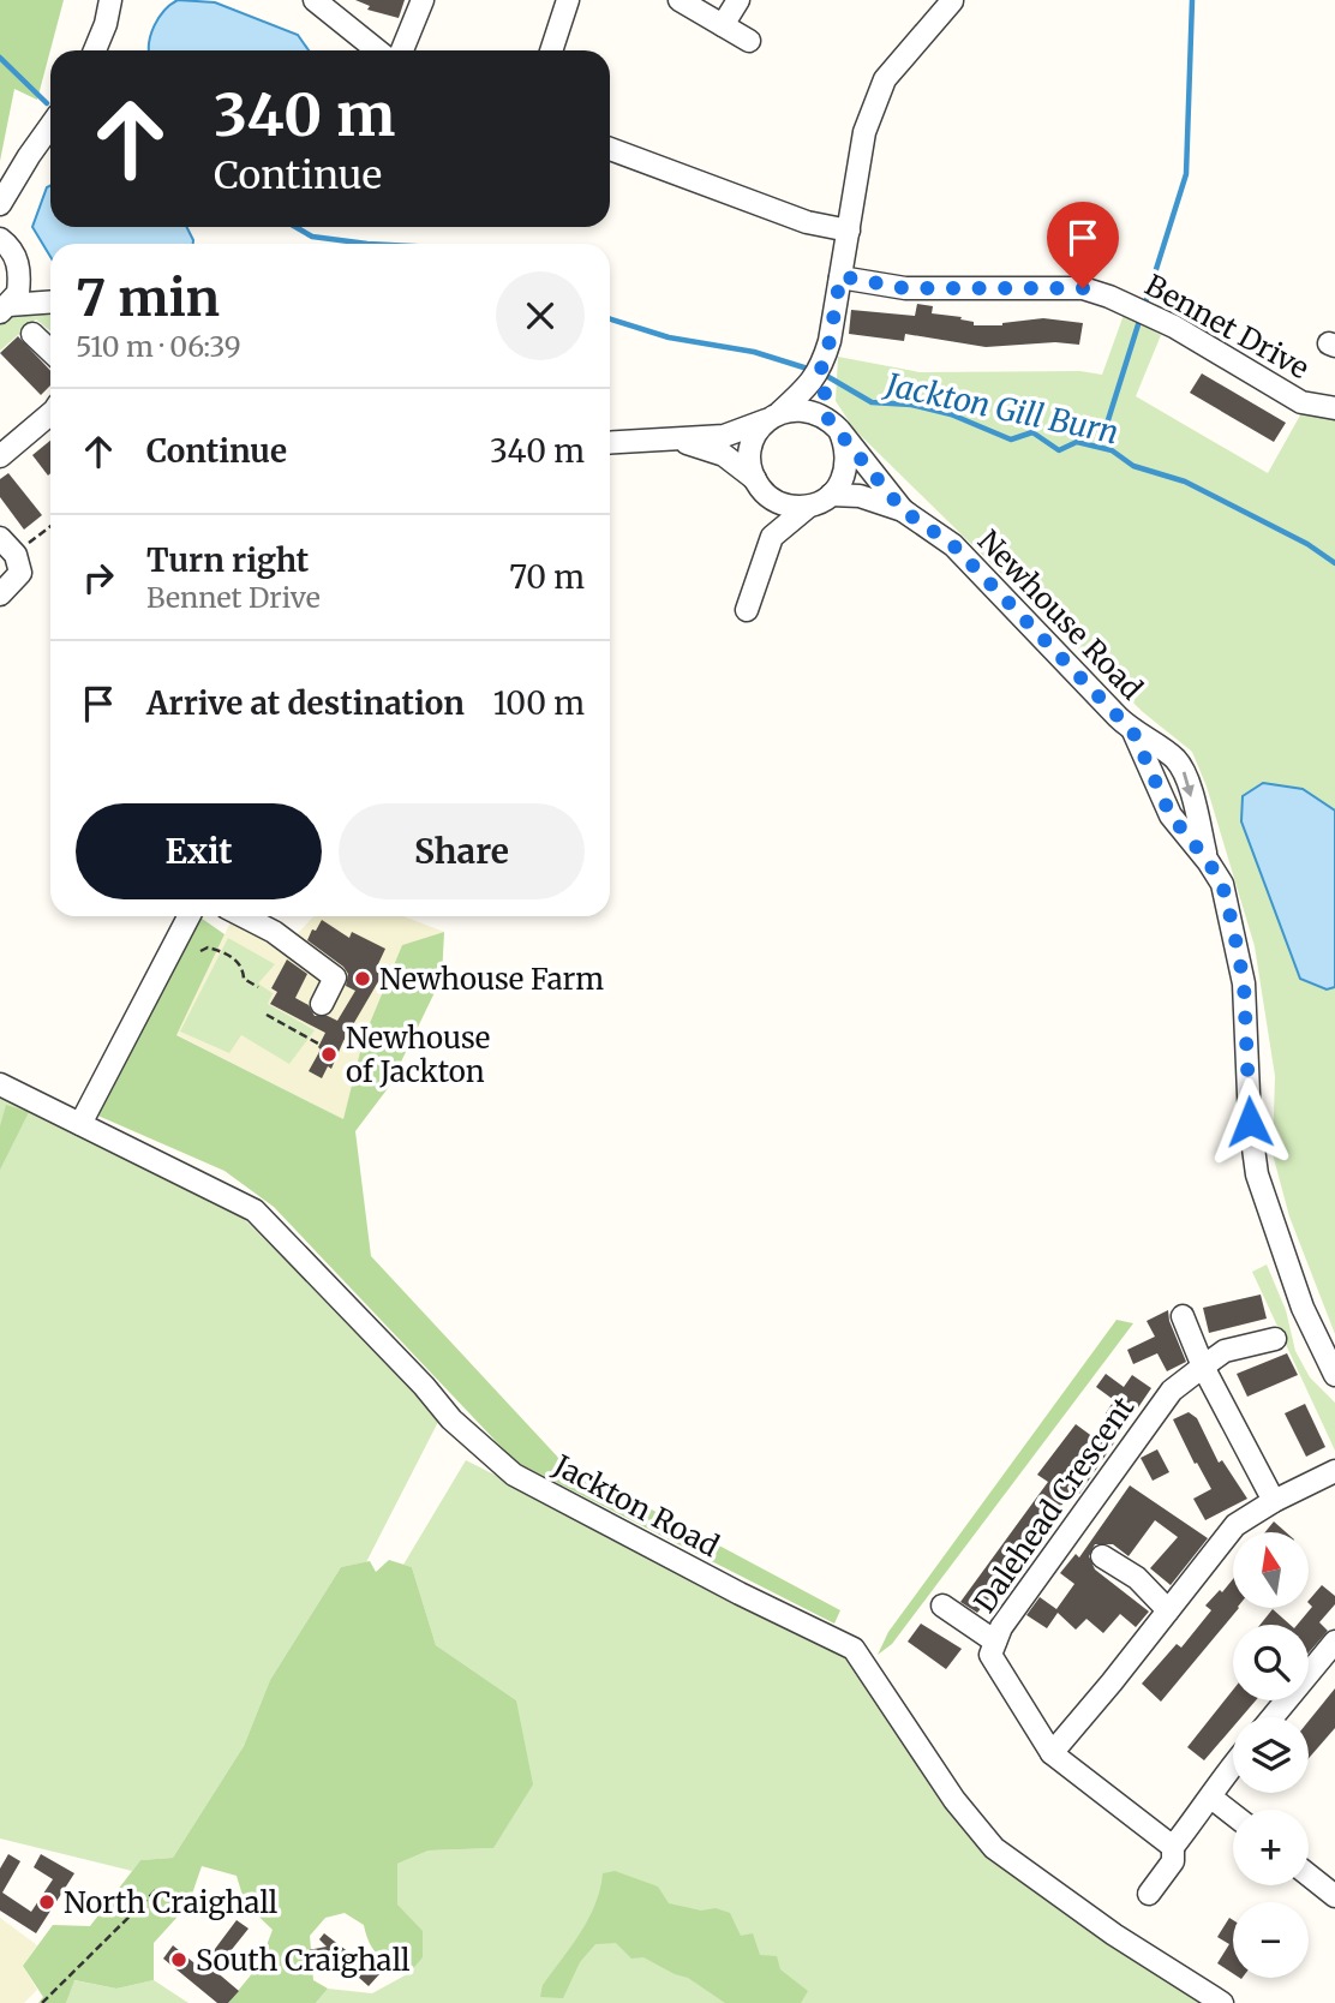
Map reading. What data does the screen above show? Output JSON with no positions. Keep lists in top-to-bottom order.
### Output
{
  "streets": {
    "street": [
      "Bennet Drive",
      "Newhouse Road",
      "Dalehead Crescent",
      "Jackton Road"
    ]
  },
  "water": ["Jackton Gill Burn"],
  "places": [
    "Newhouse Farm",
    "Newhouse of Jackton",
    "North Craighall",
    "South Craighall"
  ],
  "north": "top",
  "page": {
    "turn": ["340 m", "Continue"],
    "heading": ["7 min", "510 m · 06:39"],
    "list": [
      {
        "name": "Continue",
        "value": "340 m"
      },
      {
        "name": "Turn right",
        "note": "Bennet Drive",
        "value": "70 m"
      },
      {
        "name": "Arrive at destination",
        "value": "100 m"
      }
    ],
    "buttons": ["Exit", "Share"],
    "map_buttons": ["+", "−"]
  }
}
